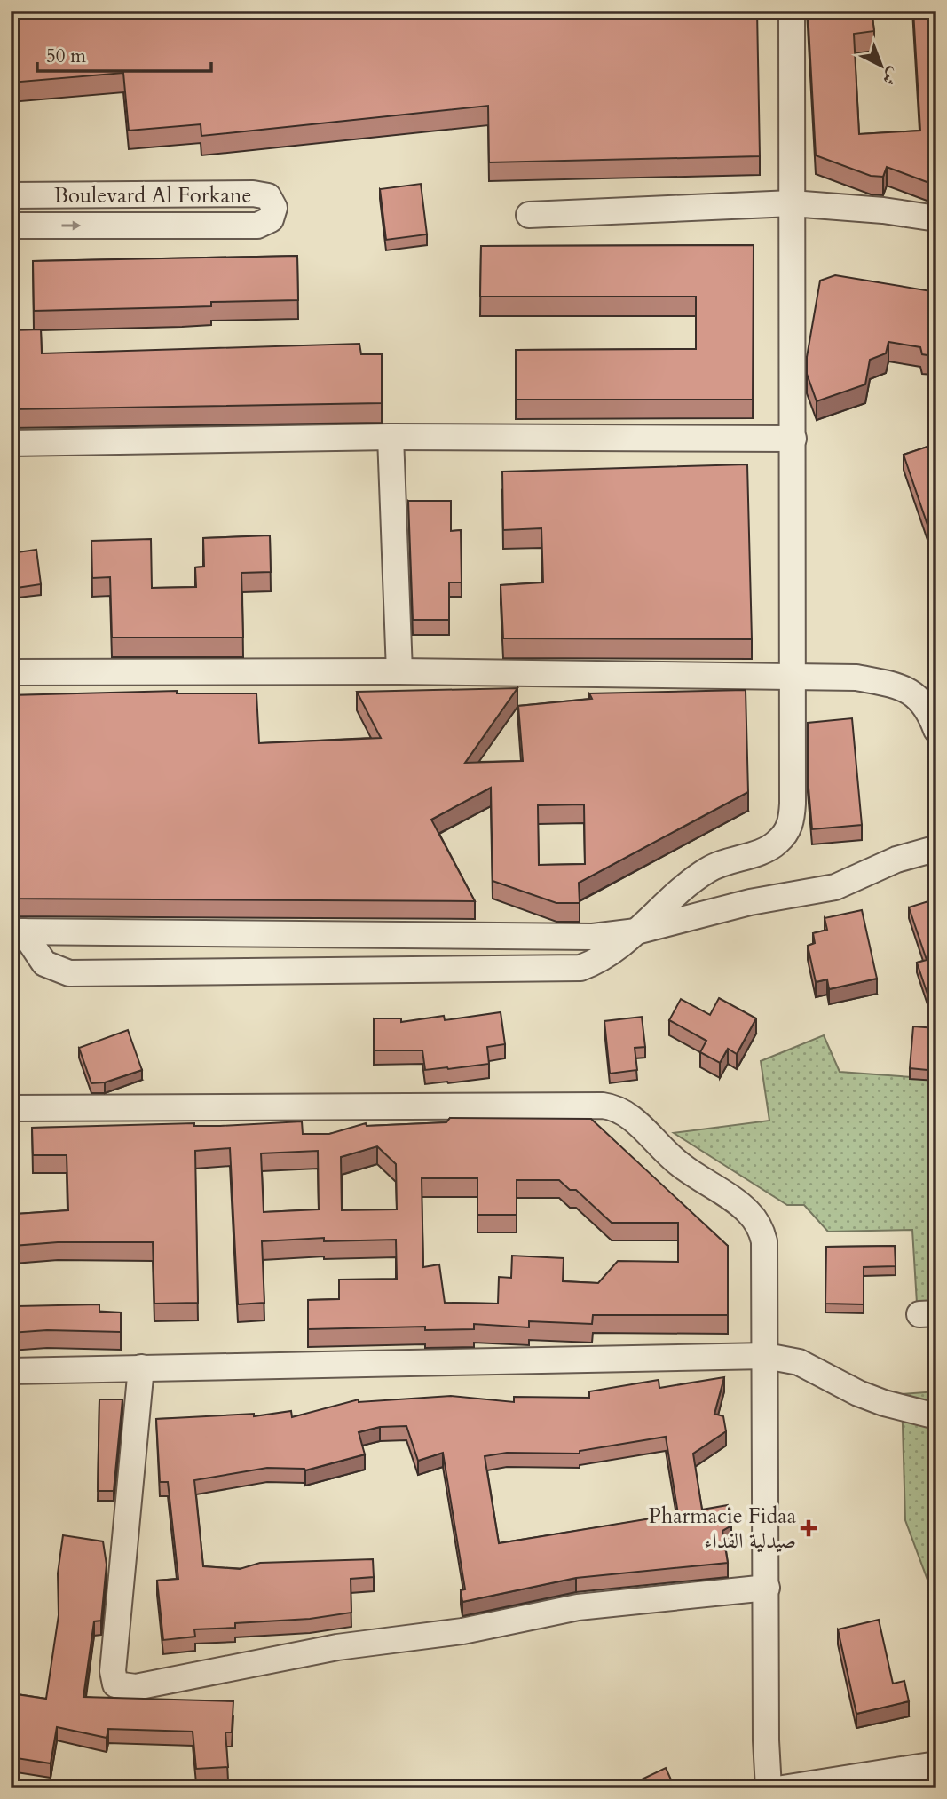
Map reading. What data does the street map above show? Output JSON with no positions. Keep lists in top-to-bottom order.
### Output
{
  "streets": {
    "street": ["Boulevard Al Forkane"]
  },
  "places": {
    "health": ["Pharmacie Fidaa صيدلية الفداء"]
  },
  "scale_bar": "50 m",
  "north": "bottom right"
}
